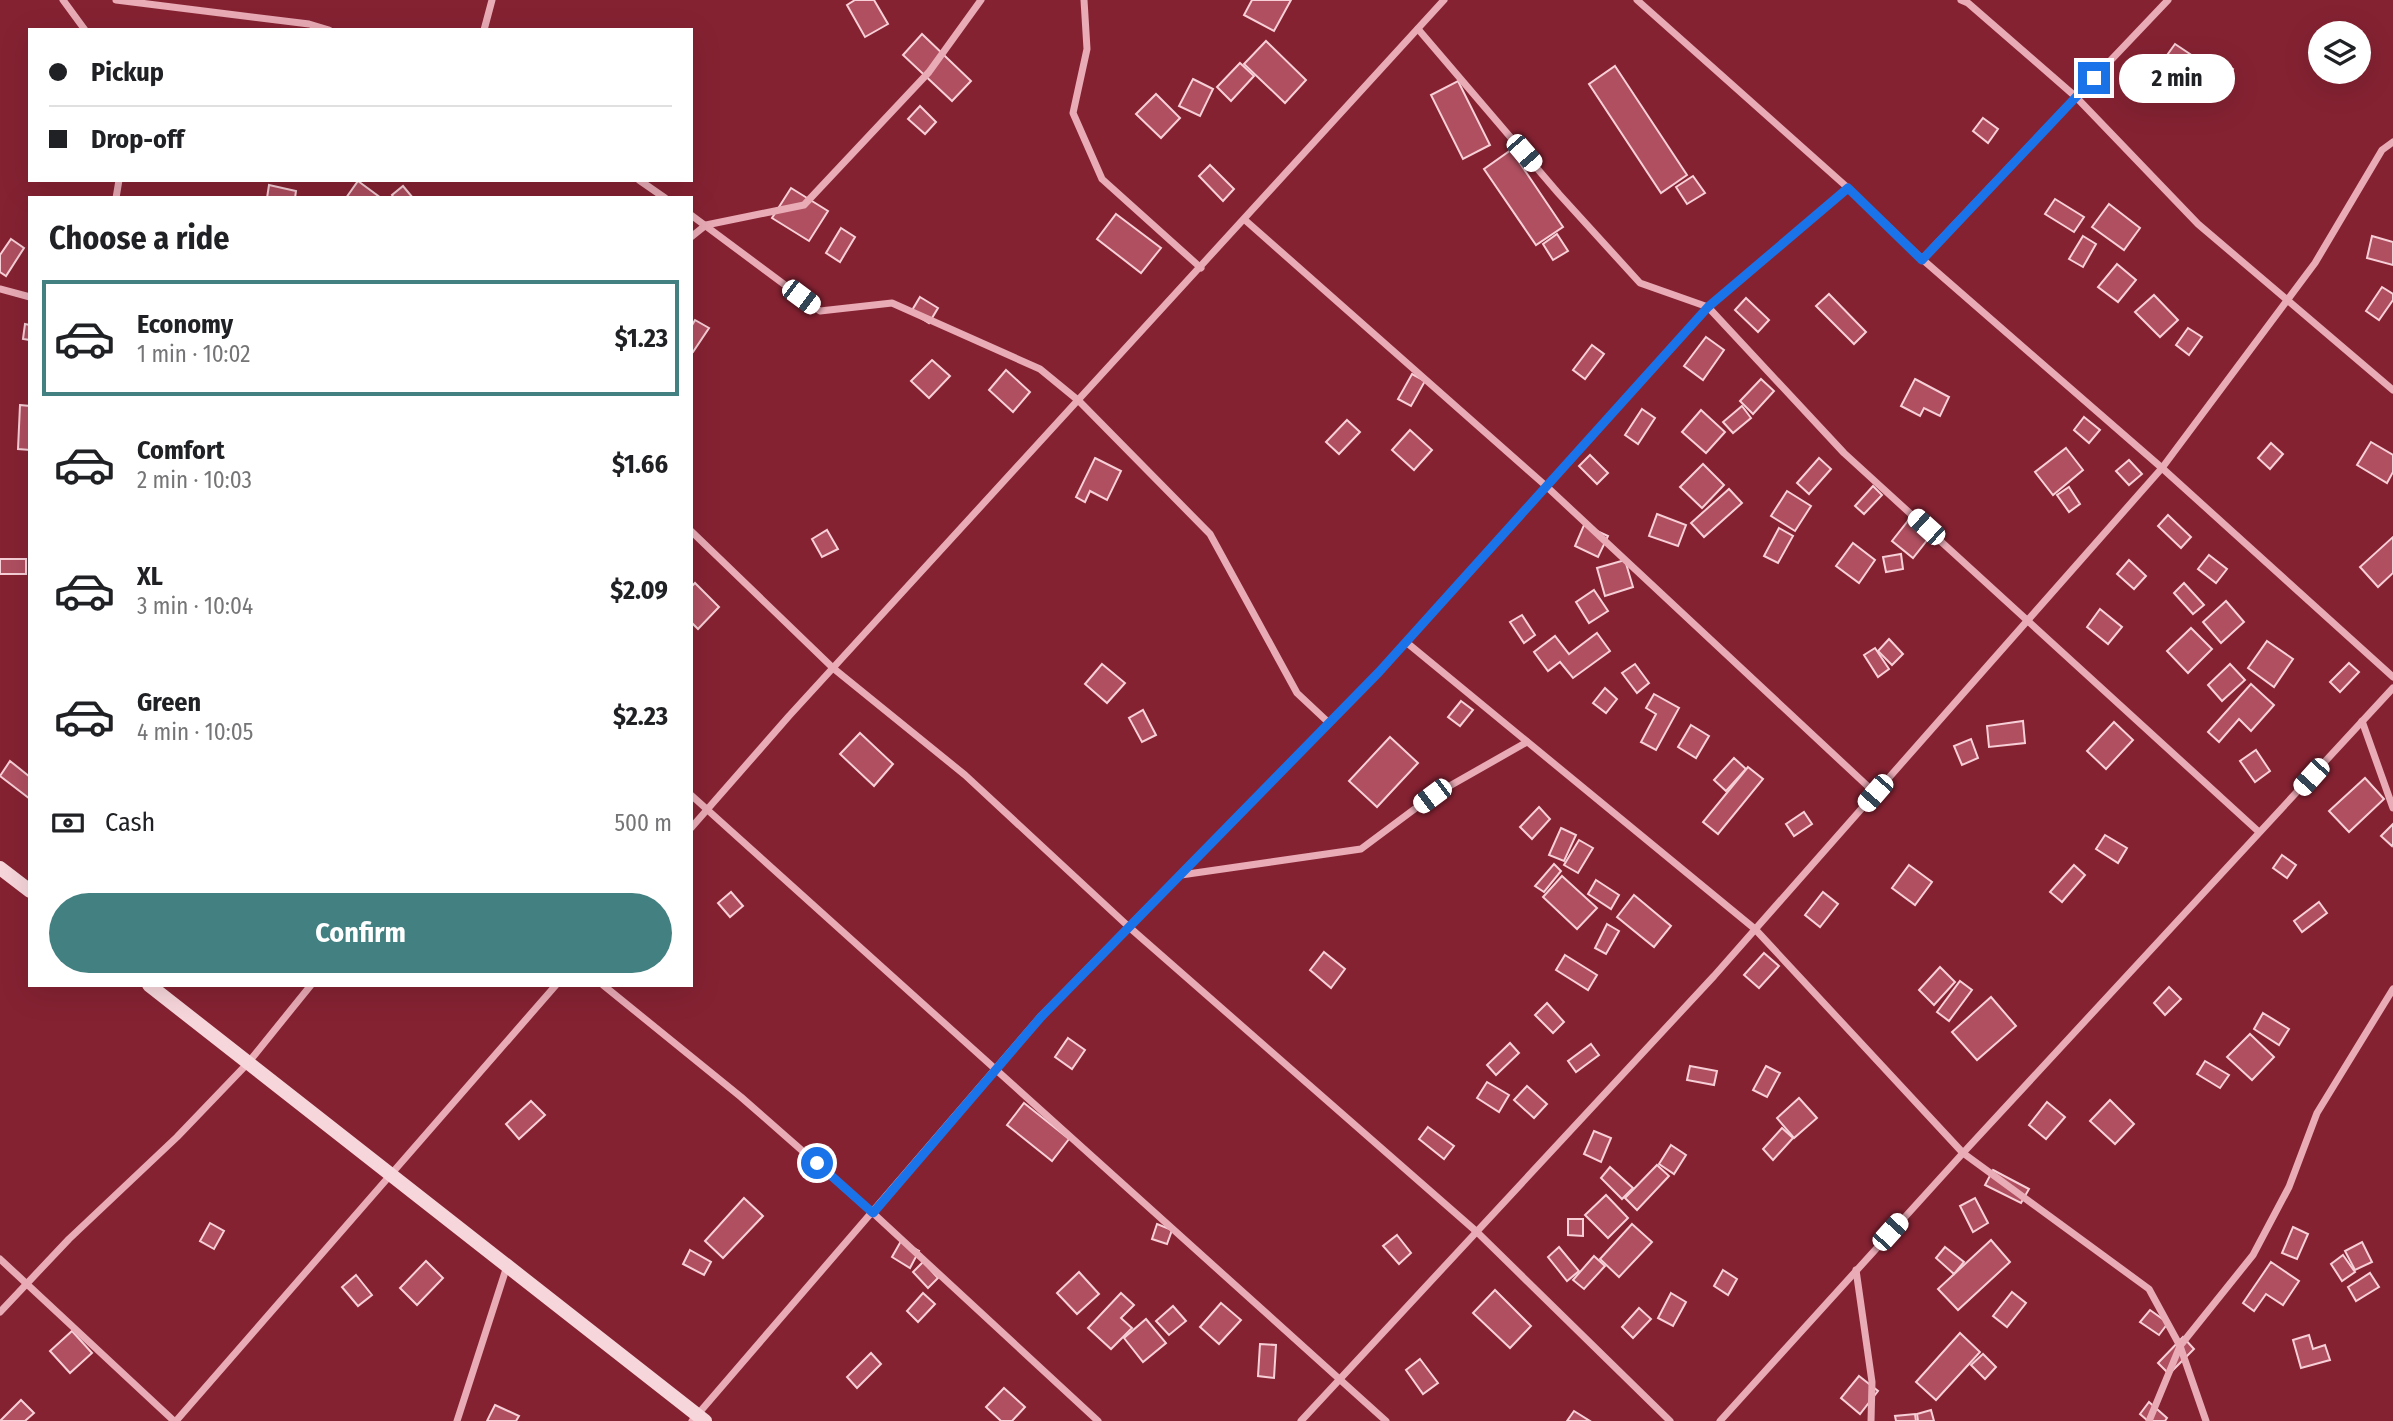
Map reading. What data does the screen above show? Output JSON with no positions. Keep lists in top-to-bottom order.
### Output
{
  "page": {
    "banner": ["Pickup", "Drop-off"],
    "bubble": "2 min",
    "heading": "Choose a ride",
    "list": [
      {
        "name": "Economy",
        "note": "1 min · 10:02",
        "value": "$1.23"
      },
      {
        "name": "Comfort",
        "note": "2 min · 10:03",
        "value": "$1.66"
      },
      {
        "name": "XL",
        "note": "3 min · 10:04",
        "value": "$2.09"
      },
      {
        "name": "Green",
        "note": "4 min · 10:05",
        "value": "$2.23"
      }
    ],
    "pay": ["Cash", "500 m"],
    "buttons": "Confirm"
  }
}
